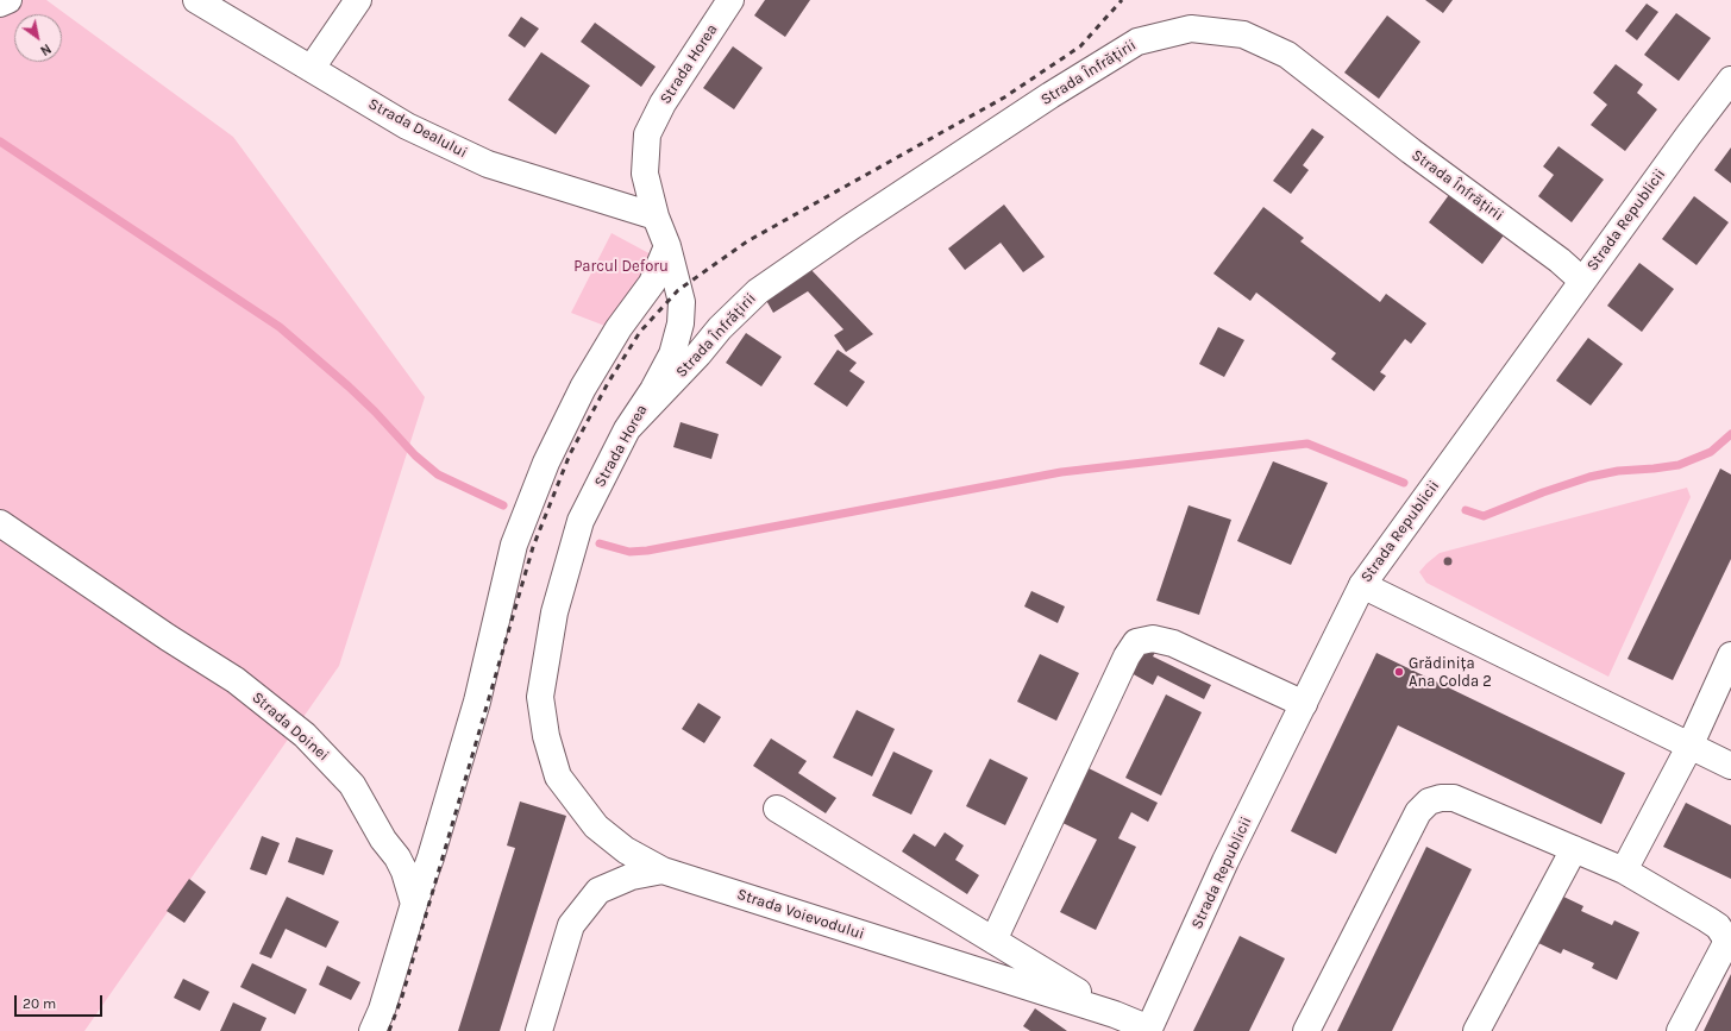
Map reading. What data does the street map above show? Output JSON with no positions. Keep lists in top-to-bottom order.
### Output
{
  "streets": {
    "street": [
      "Strada Horea",
      "Strada Înfrățirii",
      "Strada Dealului",
      "Strada Republicii",
      "Strada Doinei",
      "Strada Voievodului"
    ]
  },
  "crossings": [
    ["Strada Horea", "Strada Înfrățirii"],
    ["Strada Horea", "Strada Dealului"],
    ["Strada Horea", "Strada Voievodului"],
    ["Strada Înfrățirii", "Strada Republicii"],
    ["Strada Republicii", "Strada Voievodului"]
  ],
  "parks": ["Parcul Deforu"],
  "places": ["Grădinița Ana Colda 2"],
  "scale_bar": "20 m",
  "north": "bottom right"
}
